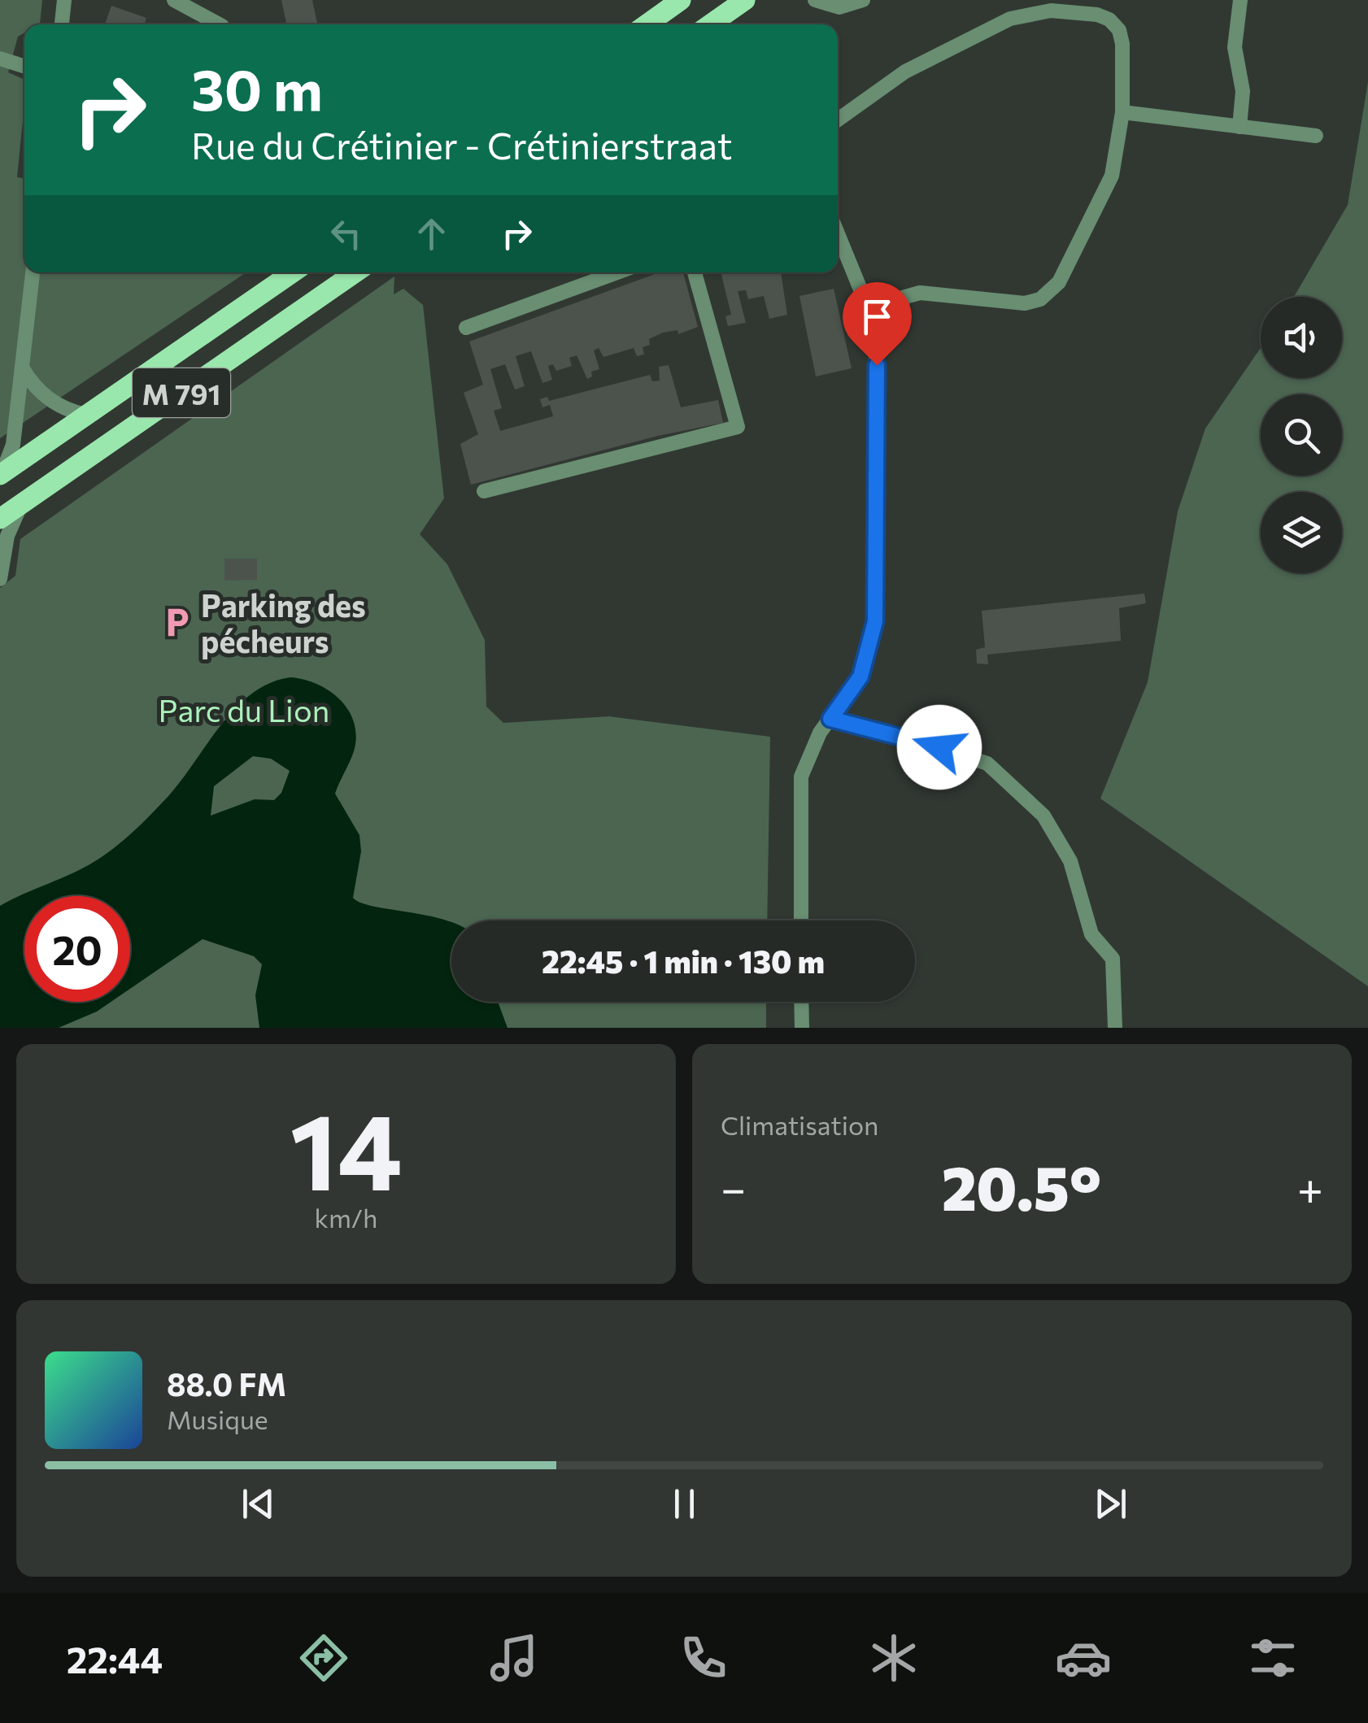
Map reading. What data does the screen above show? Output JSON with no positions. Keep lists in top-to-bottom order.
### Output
{
  "streets": {
    "main road": ["M 791"]
  },
  "parks": ["Parc du Lion"],
  "places": {
    "parking": ["Parking des pécheurs"]
  },
  "page": {
    "turn": ["30 m", "Rue du Crétinier - Crétinierstraat"],
    "limit": "20",
    "trip": "22:45 · 1 min · 130 m",
    "tile": [
      ["14", "km/h"],
      "Climatisation"
    ],
    "heat": ["−", "20.5°", "+"],
    "song": ["88.0 FM", "Musique"],
    "tabs": "22:44"
  }
}
